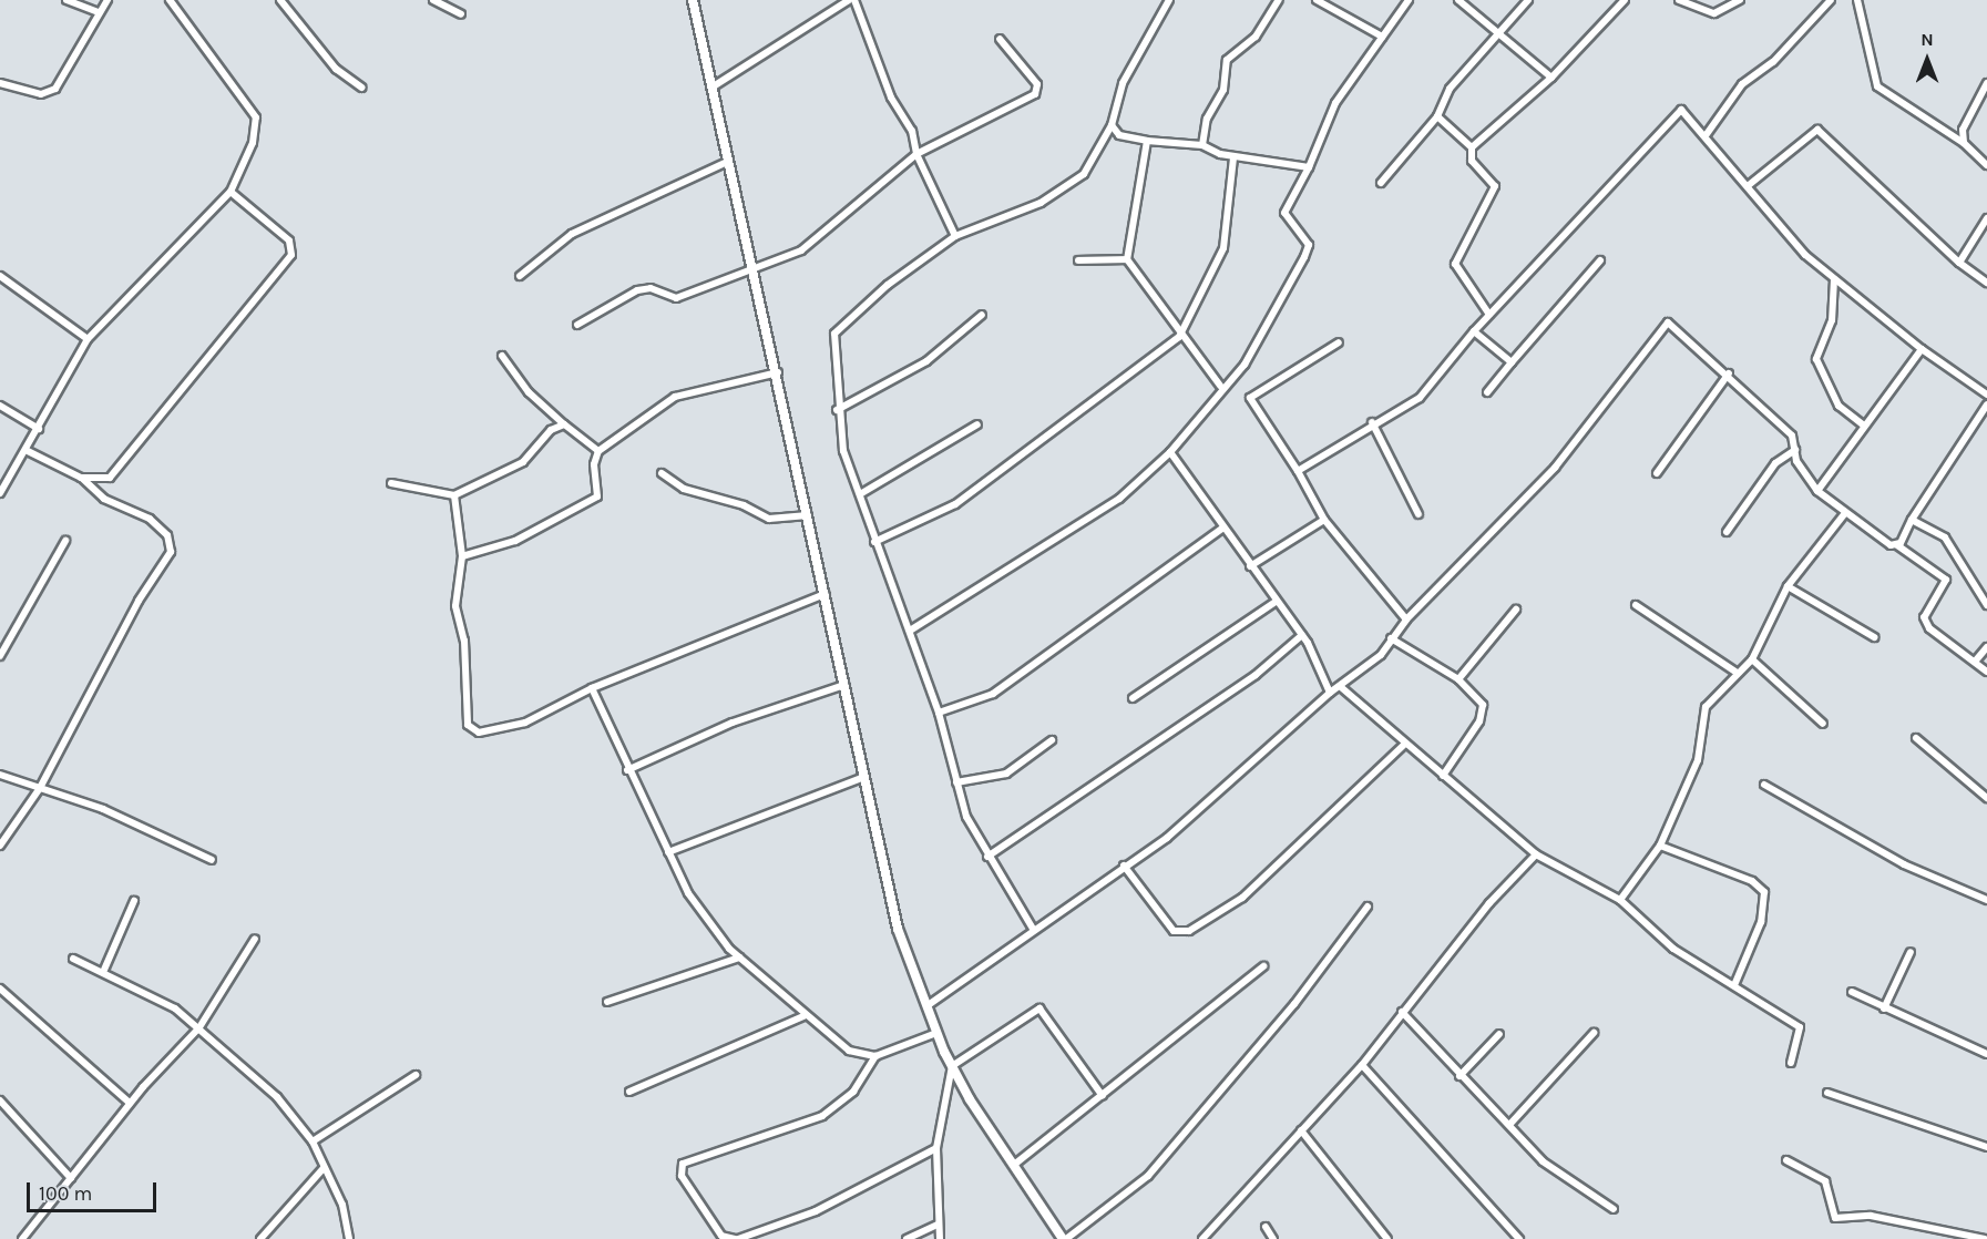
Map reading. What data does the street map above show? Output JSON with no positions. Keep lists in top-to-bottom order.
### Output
{
  "scale_bar": "100 m",
  "north": "top"
}
